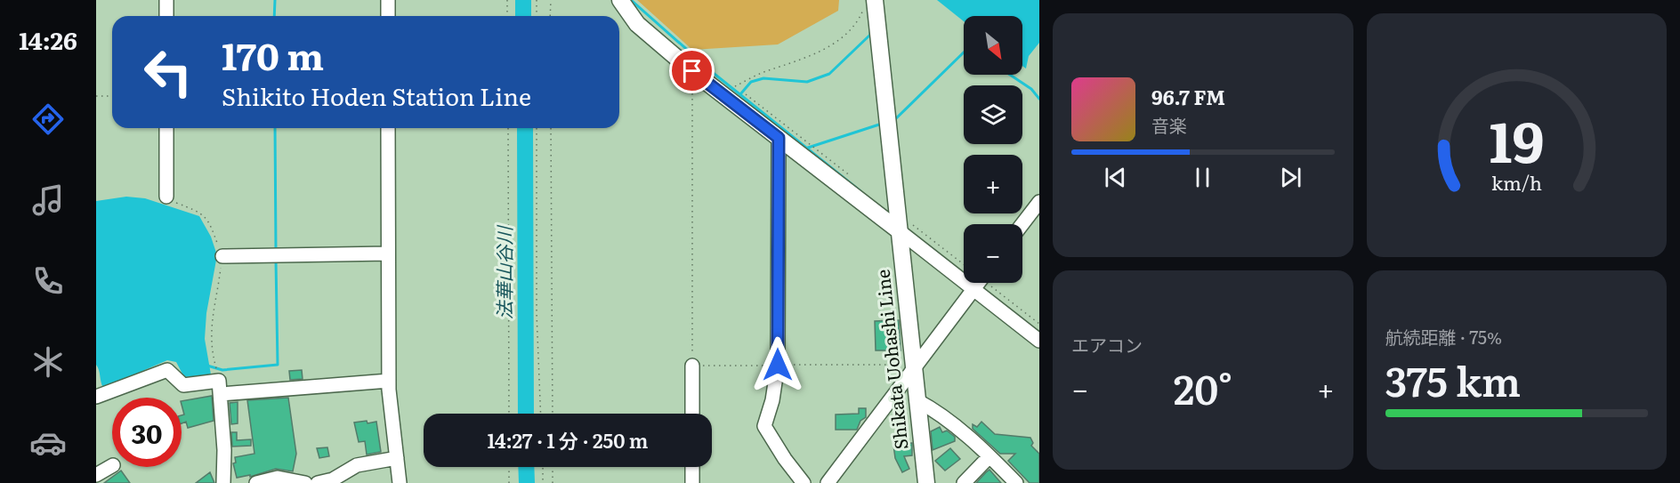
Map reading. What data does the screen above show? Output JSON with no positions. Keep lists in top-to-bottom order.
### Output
{
  "streets": {
    "main road": ["Shikata Uohashi Line"]
  },
  "water": ["法華山谷川"],
  "north": "bottom right",
  "page": {
    "tabs": "14:26",
    "map_buttons": ["+", "−"],
    "turn": ["170 m", "Shikito Hoden Station Line"],
    "song": ["96.7 FM", "音楽"],
    "tile": [
      "エアコン",
      ["航続距離 · 75%", "375 km"]
    ],
    "heat": ["−", "20°", "+"],
    "limit": "30",
    "trip": "14:27 · 1 分 · 250 m",
    "gauge": ["19", "km/h"]
  }
}
